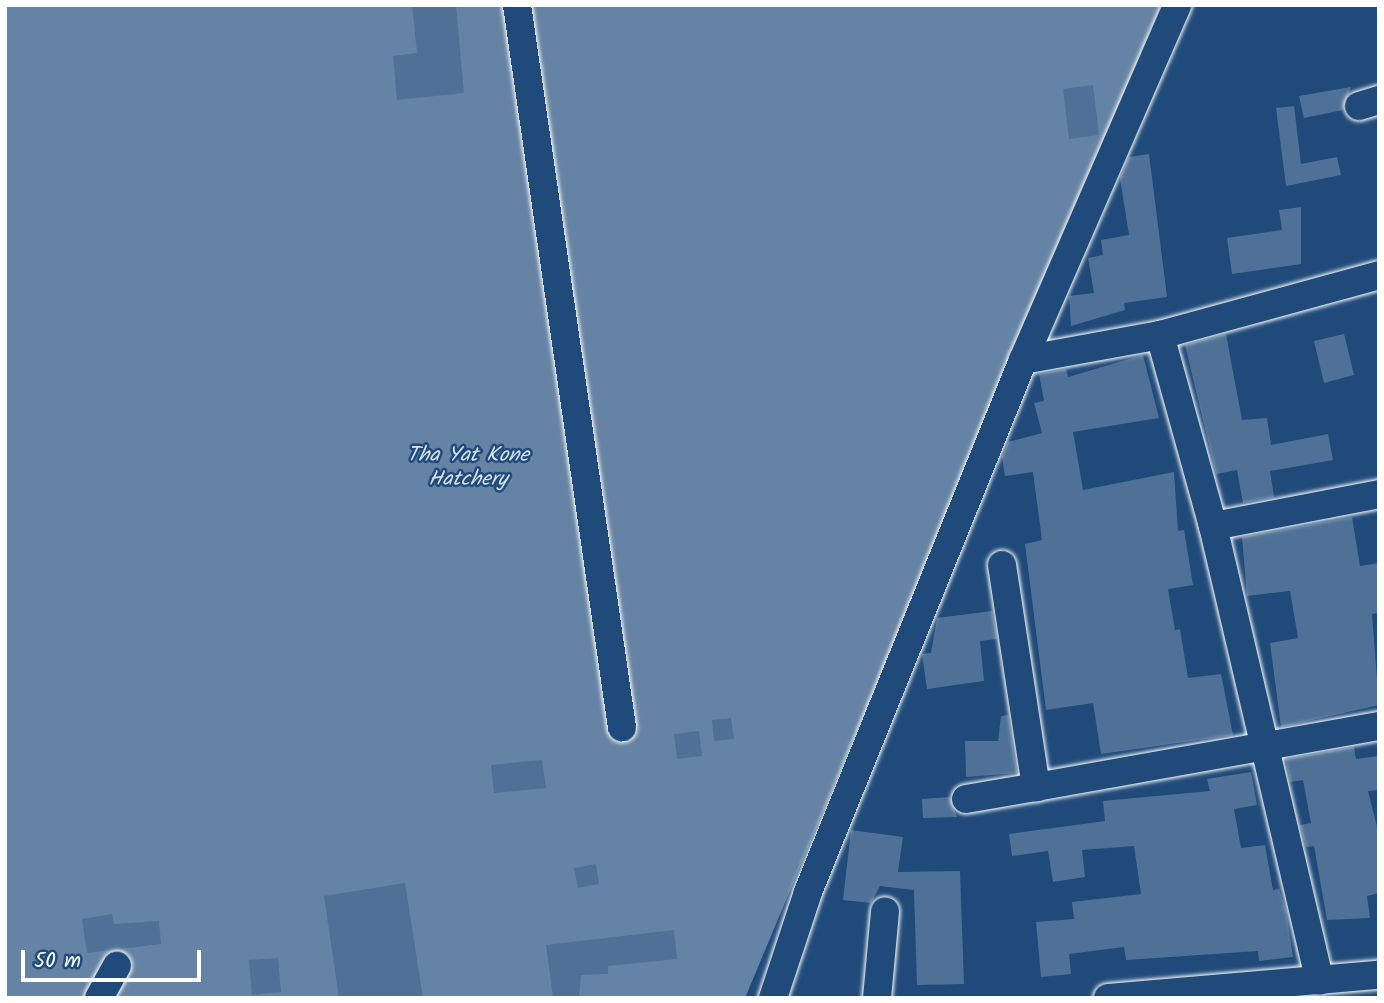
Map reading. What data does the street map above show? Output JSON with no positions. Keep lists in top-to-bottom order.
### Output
{
  "water": ["Tha Yat Kone Hatchery"],
  "scale_bar": "50 m"
}
